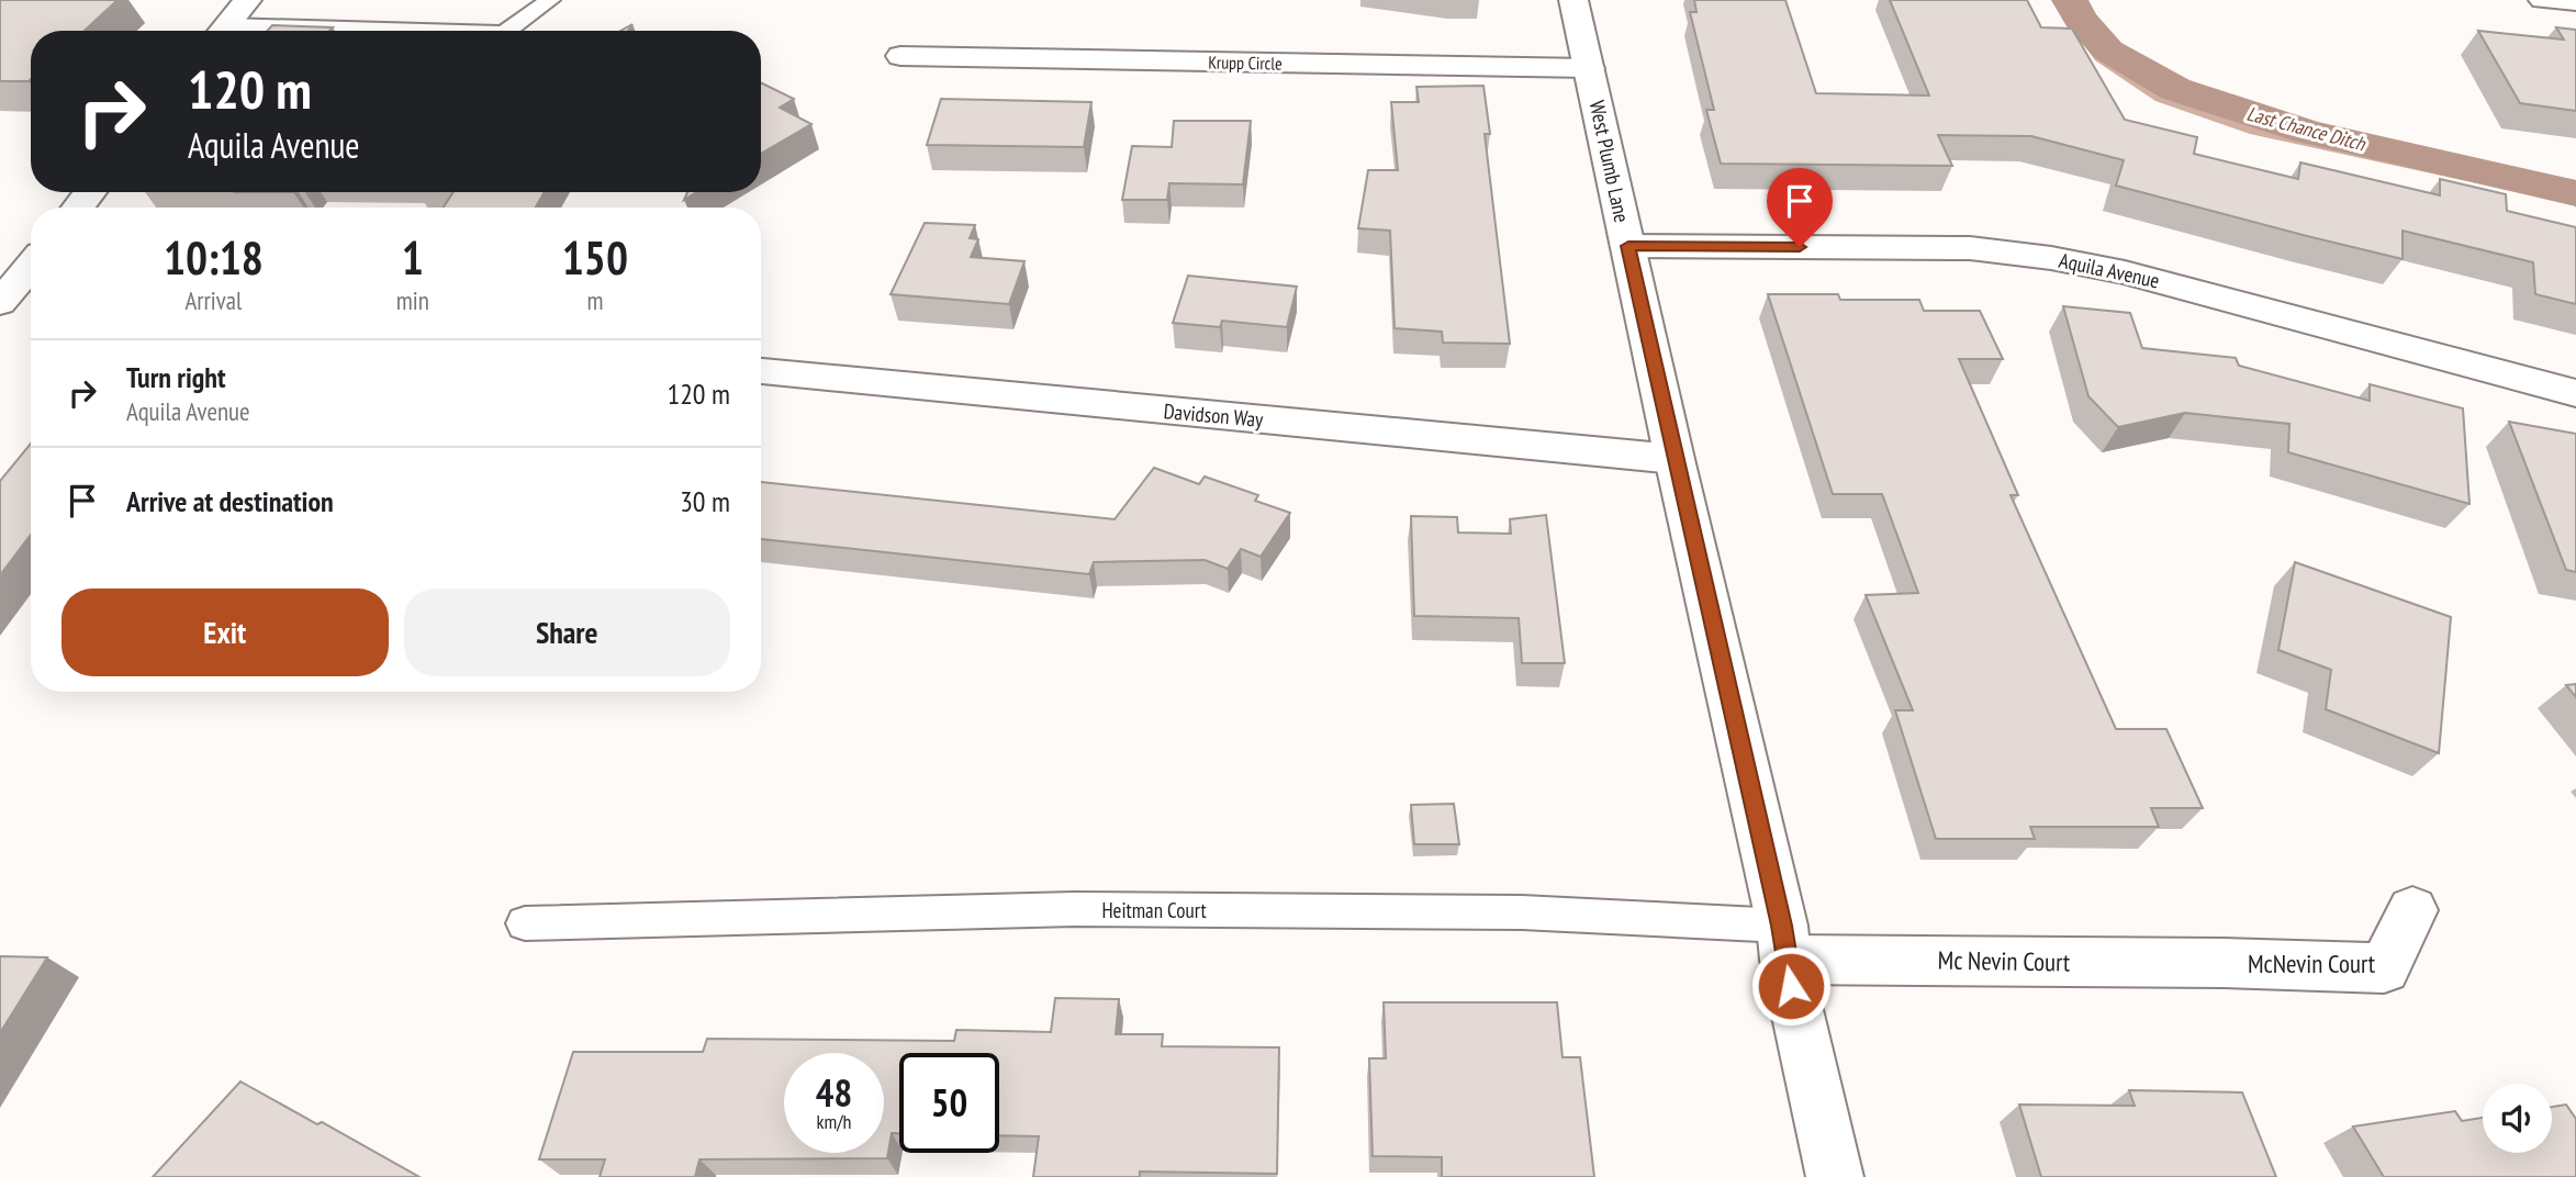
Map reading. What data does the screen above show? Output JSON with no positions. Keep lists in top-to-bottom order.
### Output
{
  "streets": {
    "street": [
      "Krupp Circle",
      "West Plumb Lane",
      "Aquila Avenue",
      "Davidson Way",
      "Mc Nevin Court",
      "McNevin Court"
    ],
    "lane": ["Heitman Court"]
  },
  "crossings": [
    ["Krupp Circle", "West Plumb Lane"],
    ["West Plumb Lane", "Aquila Avenue"],
    ["West Plumb Lane", "Davidson Way"],
    ["West Plumb Lane", "Heitman Court"],
    ["West Plumb Lane", "Mc Nevin Court"],
    ["Heitman Court", "Mc Nevin Court"],
    ["Mc Nevin Court", "McNevin Court"]
  ],
  "water": ["Last Chance Ditch"],
  "page": {
    "turn": ["120 m", "Aquila Avenue"],
    "eta": [
      "10:18",
      "Arrival",
      "1",
      "min",
      "150",
      "m"
    ],
    "list": [
      {
        "name": "Turn right",
        "note": "Aquila Avenue",
        "value": "120 m"
      },
      {
        "name": "Arrive at destination",
        "value": "30 m"
      }
    ],
    "buttons": ["Exit", "Share"],
    "speed": "48 km/h",
    "limit": "50"
  }
}
